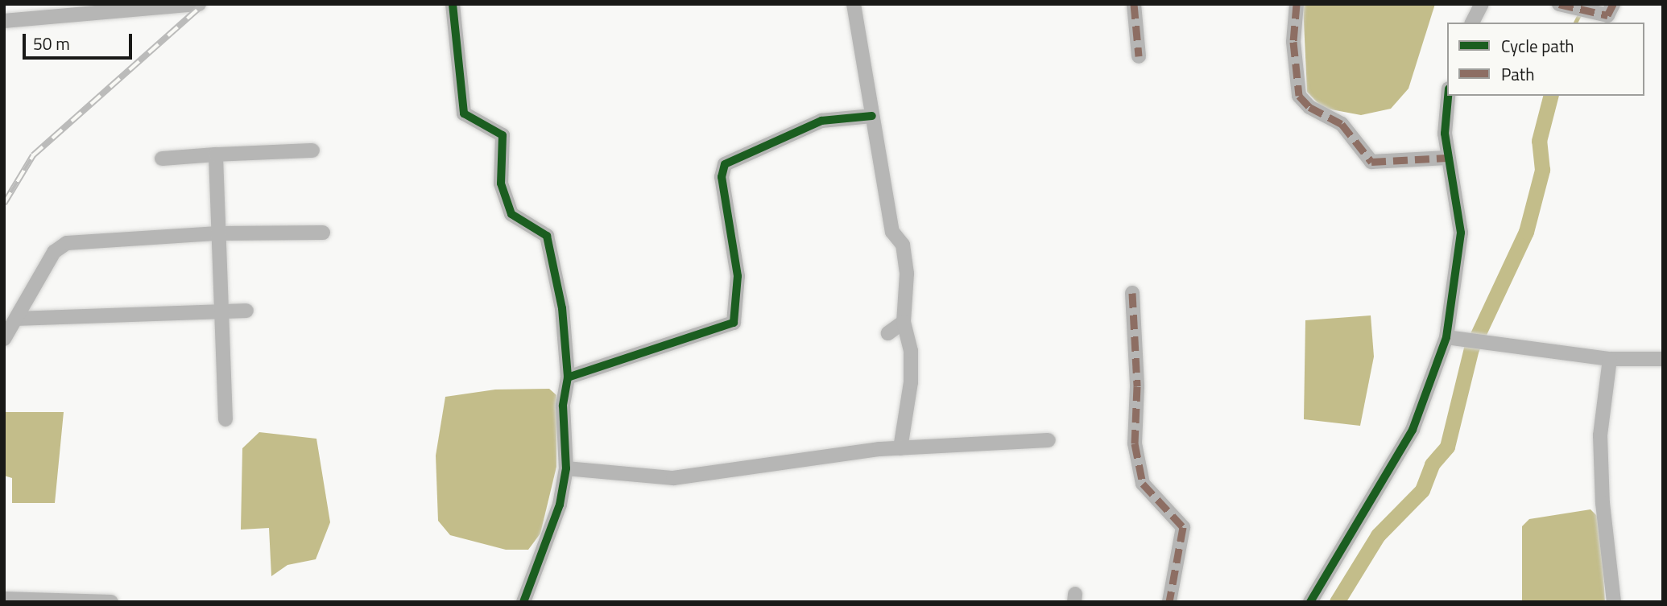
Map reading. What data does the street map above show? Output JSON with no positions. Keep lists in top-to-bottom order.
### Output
{
  "legend": ["Cycle path", "Path"],
  "scale_bar": "50 m"
}
